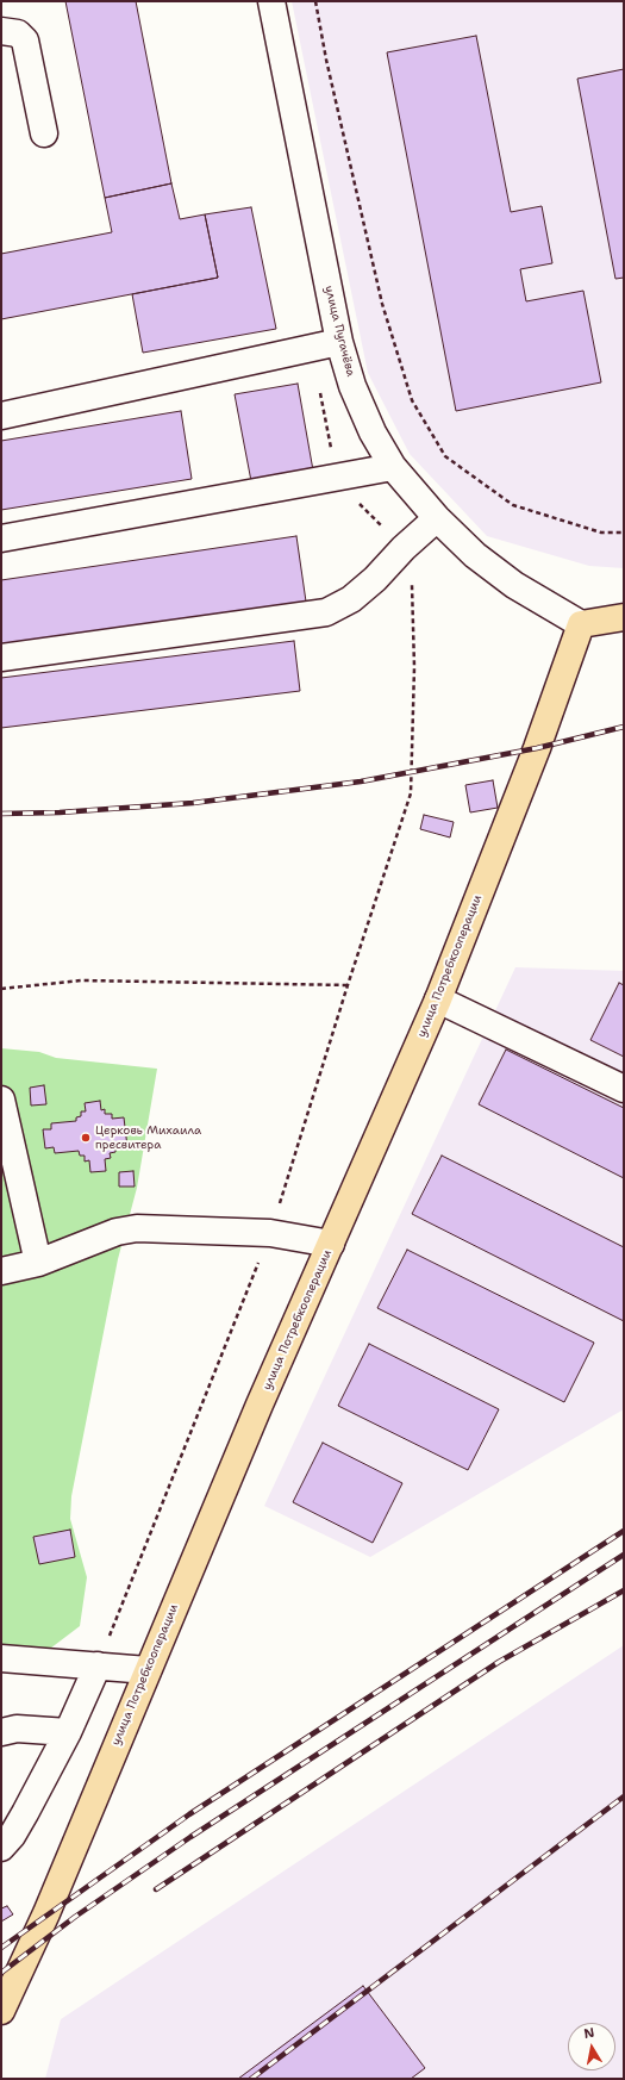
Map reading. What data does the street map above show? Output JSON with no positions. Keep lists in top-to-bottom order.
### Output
{
  "streets": {
    "main road": ["улица Потребкооперации"],
    "street": ["улица Пугачёва"]
  },
  "crossings": [
    ["улица Пугачёва", "улица Потребкооперации"]
  ],
  "places": ["Церковь Михаила пресвитера"],
  "north": "top"
}
